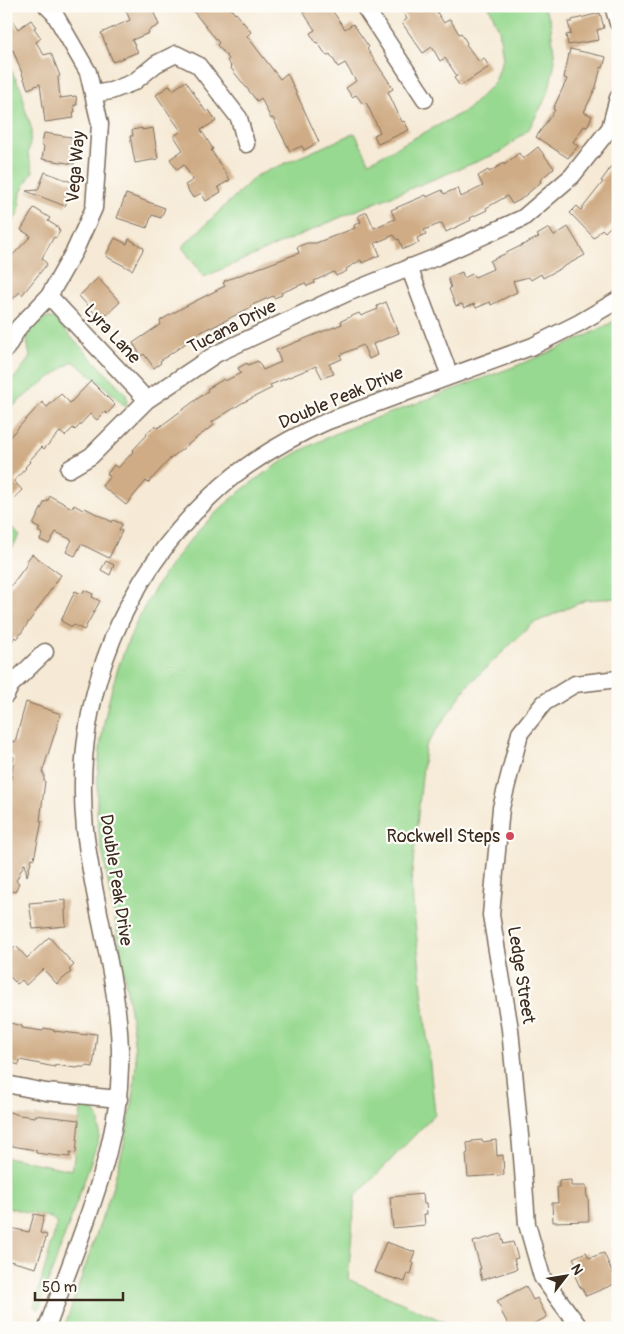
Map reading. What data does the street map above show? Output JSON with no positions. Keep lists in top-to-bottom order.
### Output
{
  "streets": {
    "street": [
      "Vega Way",
      "Tucana Drive",
      "Lyra Lane",
      "Double Peak Drive",
      "Ledge Street"
    ]
  },
  "crossings": [
    ["Vega Way", "Lyra Lane"],
    ["Tucana Drive", "Lyra Lane"]
  ],
  "places": ["Rockwell Steps"],
  "scale_bar": "50 m",
  "north": "top right"
}
